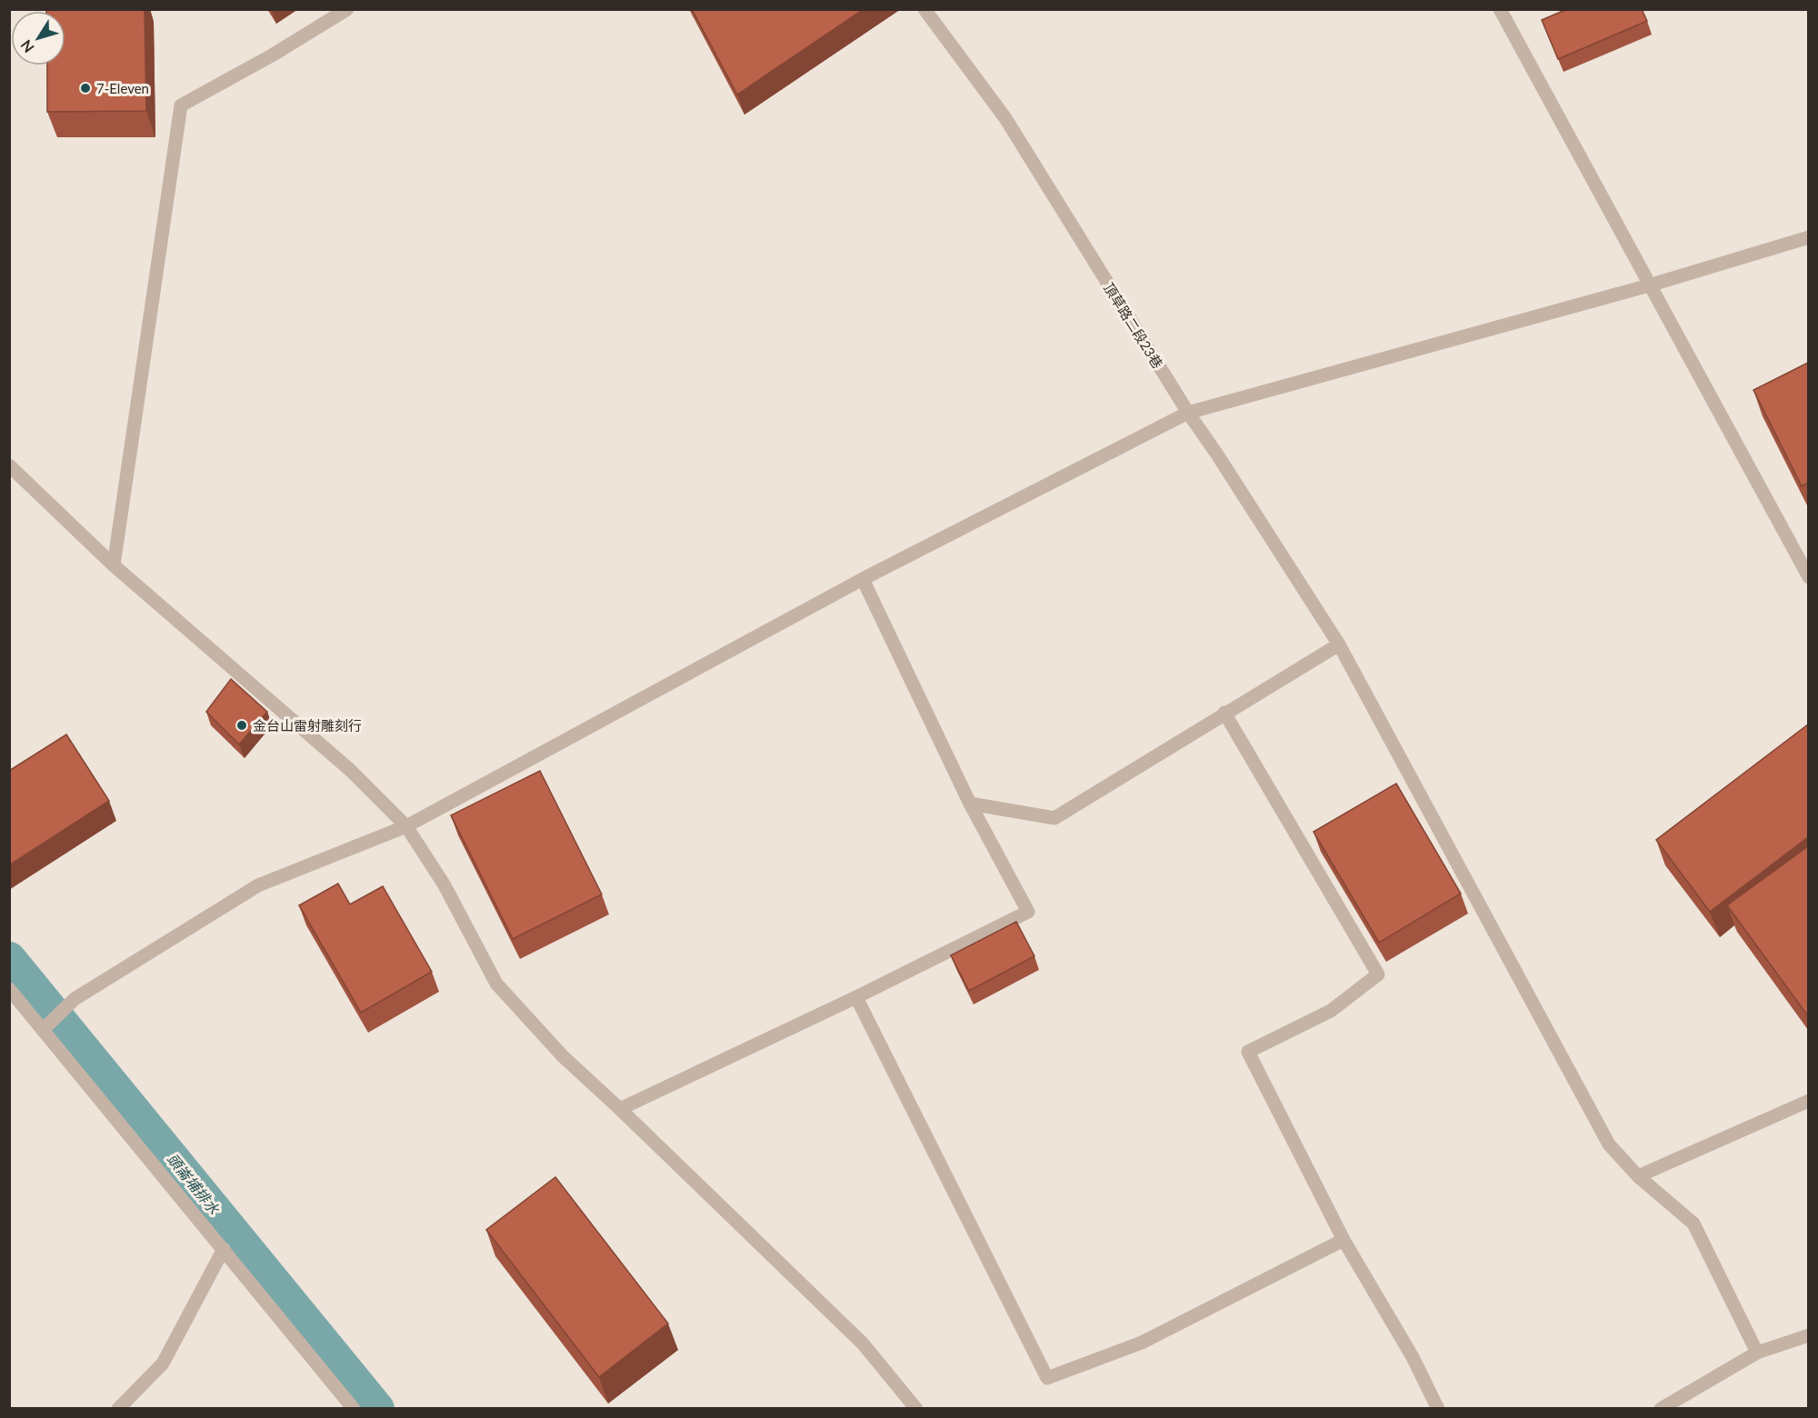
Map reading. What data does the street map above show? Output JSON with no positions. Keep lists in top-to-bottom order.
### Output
{
  "streets": {
    "street": ["頂草路二段23巷"]
  },
  "water": ["頭崙埔排水"],
  "places": ["7-Eleven", "金台山雷射雕刻行"],
  "north": "bottom left"
}
